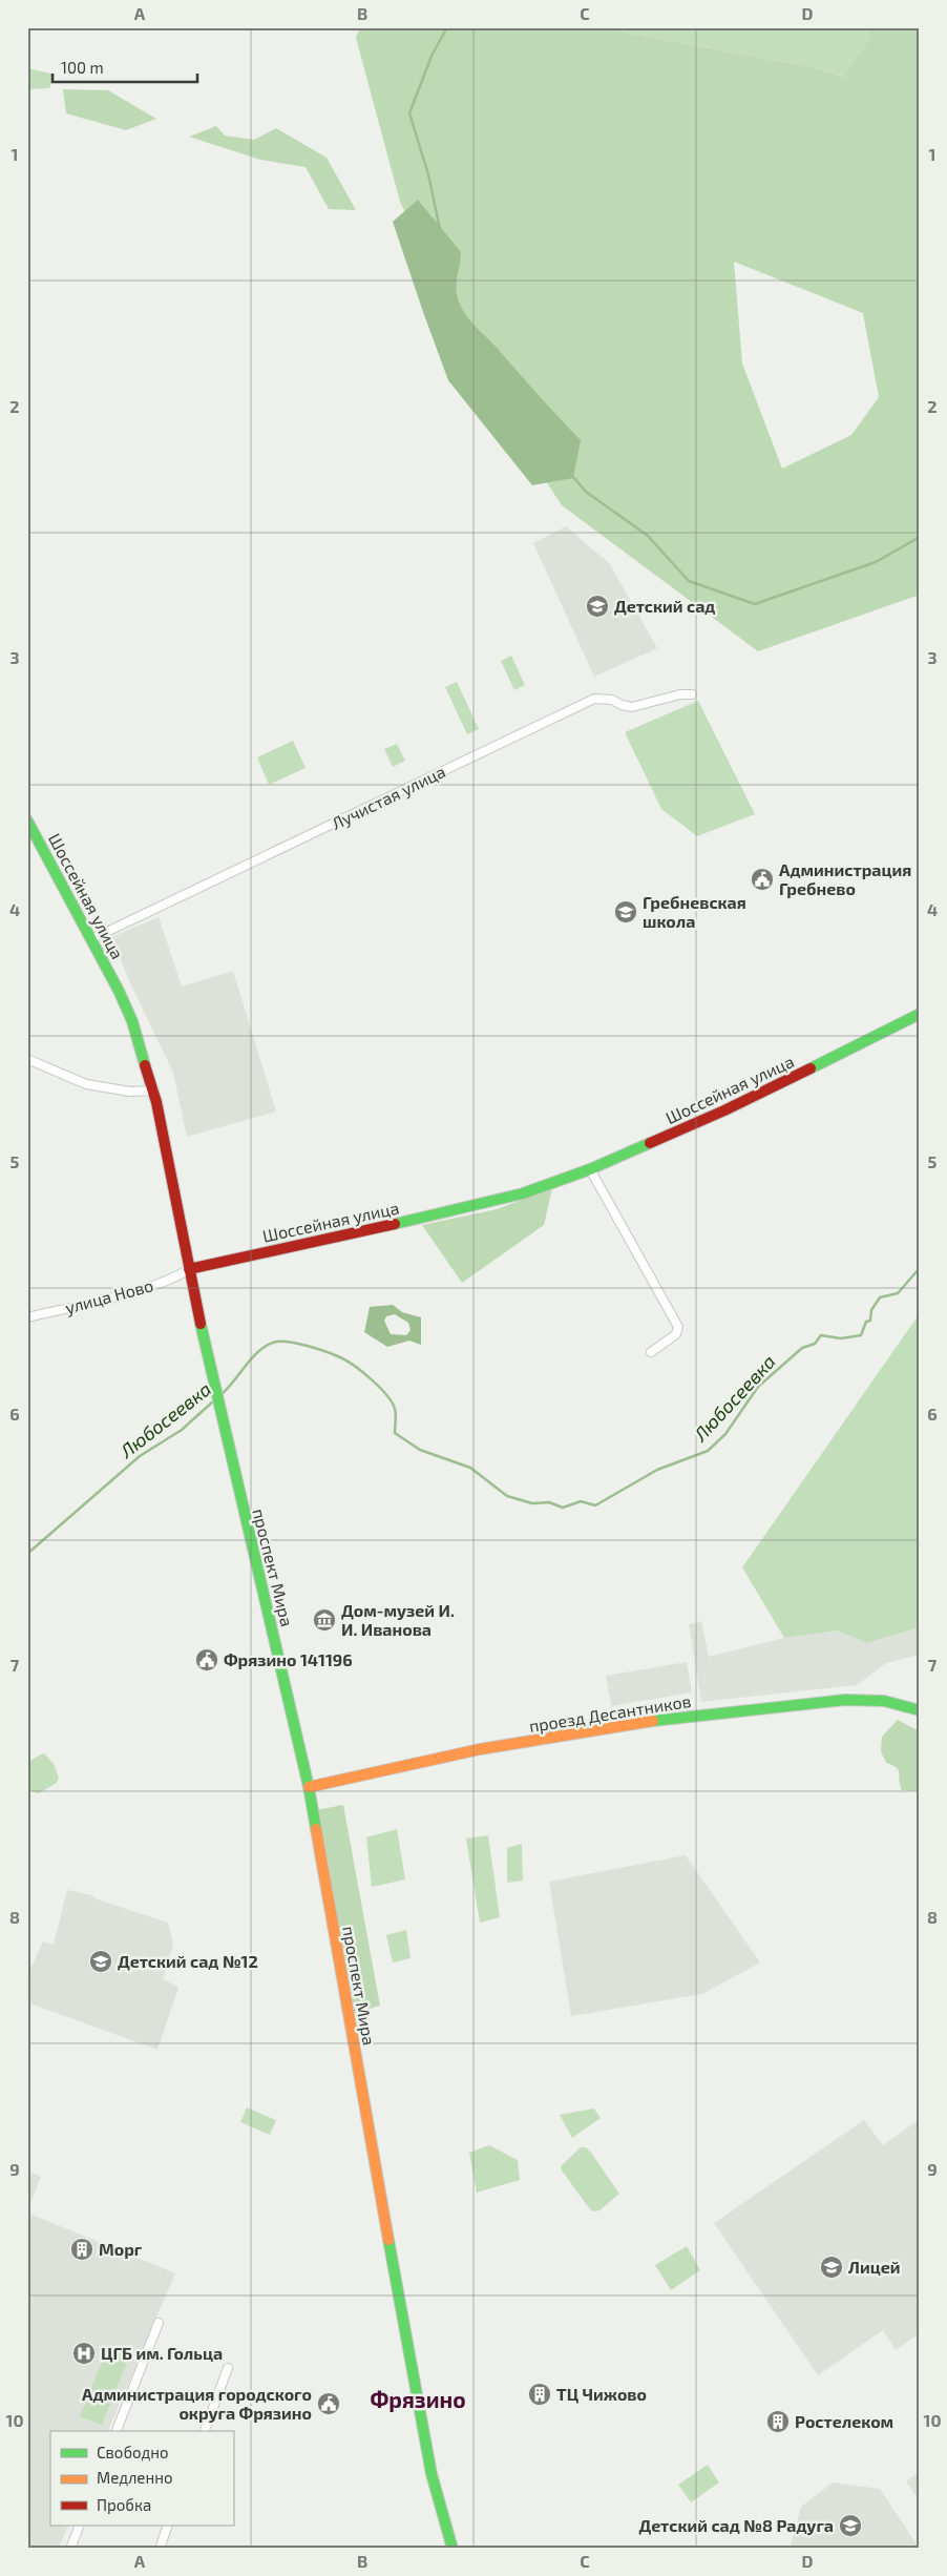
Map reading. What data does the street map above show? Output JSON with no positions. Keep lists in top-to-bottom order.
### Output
{
  "streets": {
    "main road": ["Шоссейная улица", "проспект Мира", "проезд Десантников"],
    "street": ["Лучистая улица", "улица Ново"]
  },
  "crossings": [
    ["Лучистая улица", "Шоссейная улица"],
    ["Шоссейная улица", "улица Ново"],
    ["Шоссейная улица", "проспект Мира"],
    ["улица Ново", "проспект Мира"],
    ["проспект Мира", "проезд Десантников"]
  ],
  "districts": ["Фрязино"],
  "water": ["Любосеевка"],
  "places": {
    "school or university": [
      "Детский сад",
      "Гребневская школа",
      "Детский сад №12",
      "Лицей",
      "Детский сад №8 Радуга"
    ],
    "public building": ["Администрация Гребнево", "Фрязино 141196", "Администрация городского округа Фрязино"],
    "museum": ["Дом-музей И. И. Иванова"],
    "building": ["Морг", "ТЦ Чижово", "Ростелеком"],
    "hospital": ["ЦГБ им. Гольца"]
  },
  "legend": ["Свободно", "Медленно", "Пробка"],
  "scale_bar": "100 m",
  "grid": {
    "columns": [
      "A",
      "B",
      "C",
      "D"
    ],
    "rows": [
      "1",
      "2",
      "3",
      "4",
      "5",
      "6",
      "7",
      "8",
      "9",
      "10"
    ]
  }
}
